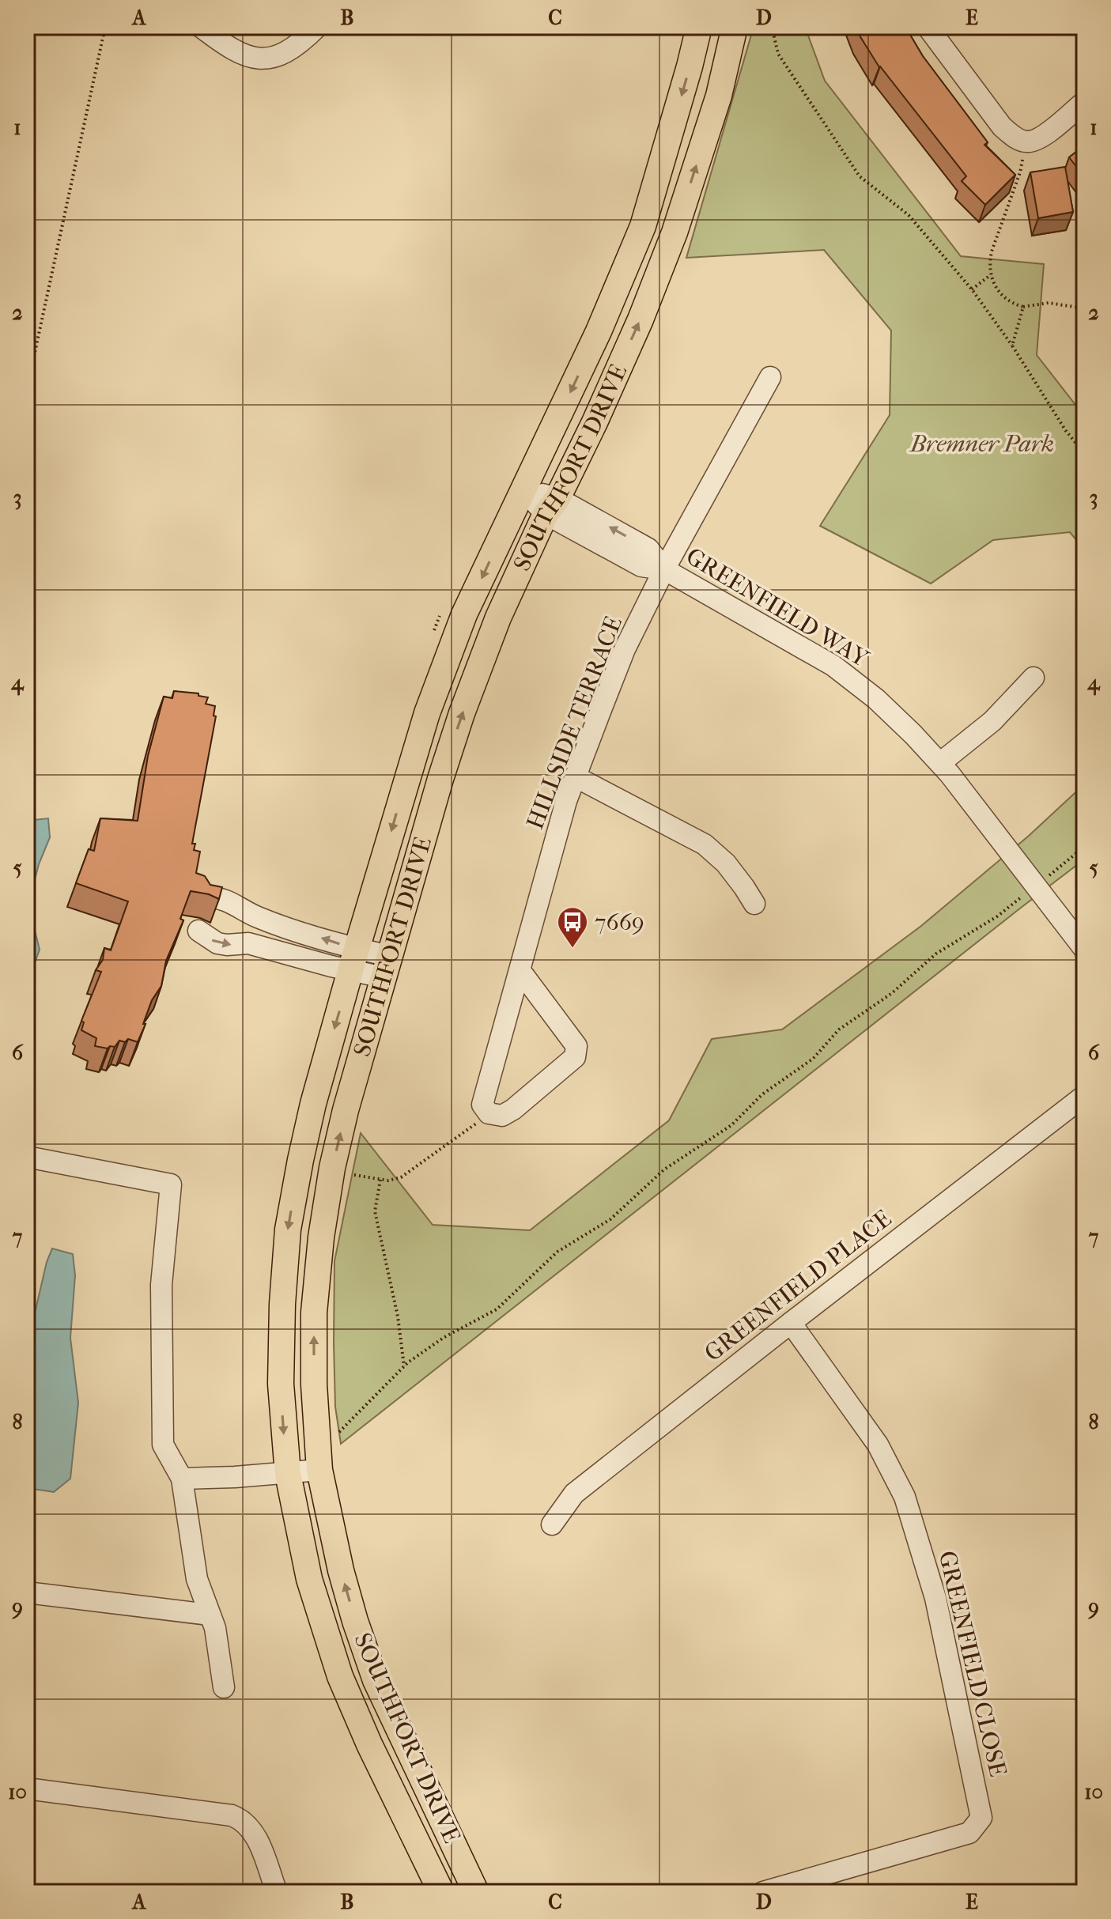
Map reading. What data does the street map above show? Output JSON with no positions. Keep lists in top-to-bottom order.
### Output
{
  "streets": {
    "main road": ["SOUTHFORT DRIVE"],
    "street": [
      "GREENFIELD WAY",
      "HILLSIDE TERRACE",
      "GREENFIELD PLACE",
      "GREENFIELD CLOSE"
    ]
  },
  "crossings": [
    ["SOUTHFORT DRIVE", "GREENFIELD WAY"],
    ["GREENFIELD WAY", "HILLSIDE TERRACE"],
    ["GREENFIELD PLACE", "GREENFIELD CLOSE"]
  ],
  "parks": ["Bremner Park"],
  "places": {
    "bus stop": ["7669"]
  },
  "grid": {
    "columns": [
      "A",
      "B",
      "C",
      "D",
      "E"
    ],
    "rows": [
      "1",
      "2",
      "3",
      "4",
      "5",
      "6",
      "7",
      "8",
      "9",
      "10"
    ]
  }
}
